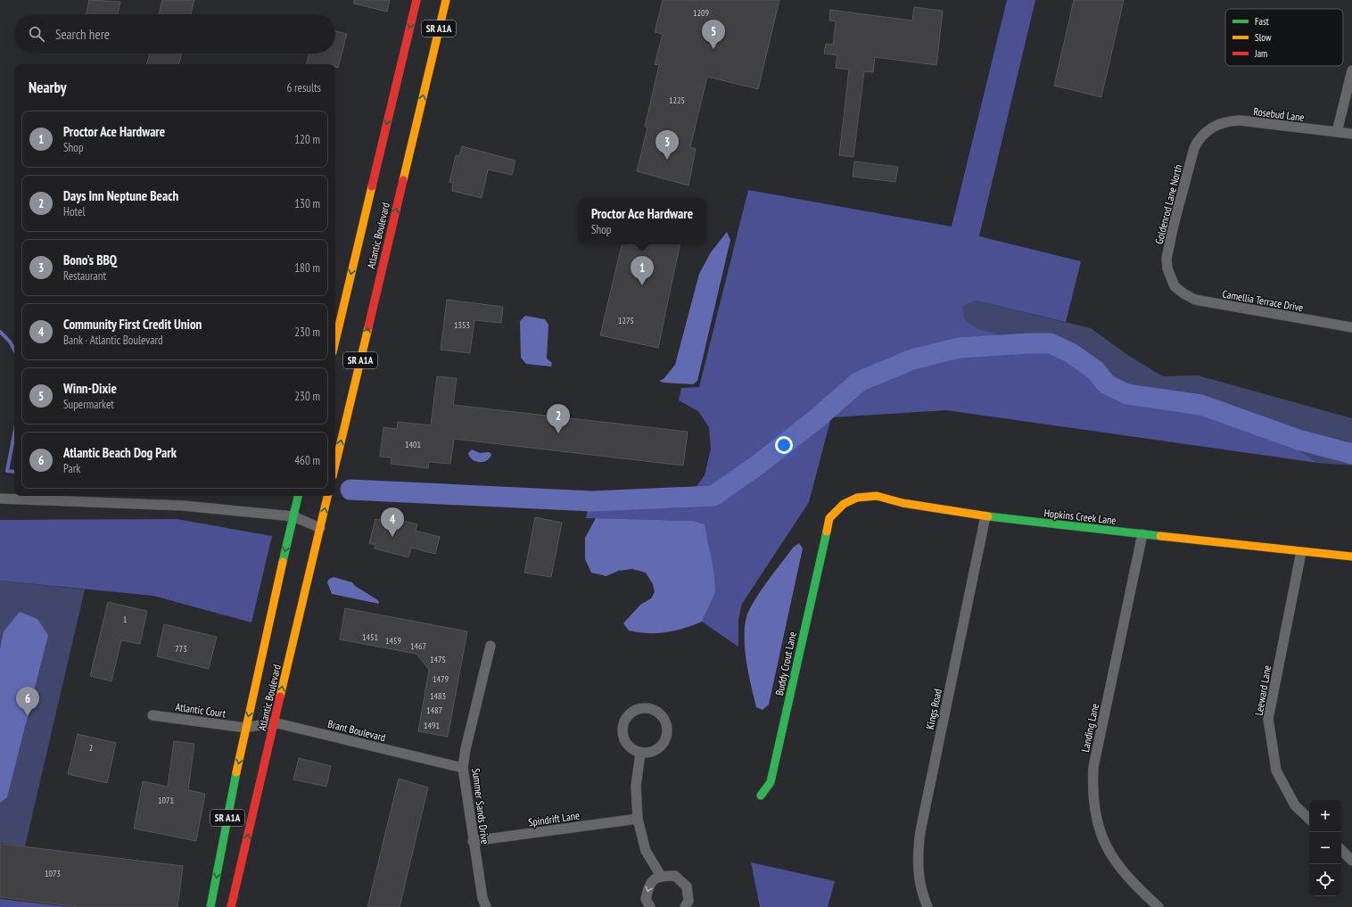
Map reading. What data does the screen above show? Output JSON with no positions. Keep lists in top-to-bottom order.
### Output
{
  "streets": {
    "main road": [
      "SR A1A",
      "Atlantic Boulevard",
      "Hopkins Creek Lane",
      "Buddy Crout Lane"
    ],
    "street": [
      "Rosebud Lane",
      "Goldenrod Lane North",
      "Camellia Terrace Drive",
      "Leeward Lane",
      "Kings Road",
      "Atlantic Court",
      "Landing Lane",
      "Brant Boulevard",
      "Summer Sands Drive",
      "Spindrift Lane"
    ]
  },
  "crossings": [
    ["Rosebud Lane", "Goldenrod Lane North"],
    ["Goldenrod Lane North", "Camellia Terrace Drive"],
    ["Atlantic Boulevard", "Atlantic Court"],
    ["Atlantic Boulevard", "Brant Boulevard"],
    ["Hopkins Creek Lane", "Buddy Crout Lane"],
    ["Hopkins Creek Lane", "Leeward Lane"],
    ["Hopkins Creek Lane", "Kings Road"],
    ["Hopkins Creek Lane", "Landing Lane"],
    ["Atlantic Court", "Brant Boulevard"],
    ["Brant Boulevard", "Summer Sands Drive"],
    ["Summer Sands Drive", "Spindrift Lane"]
  ],
  "house_numbers": [
    "1209",
    "1225",
    "1275",
    "1353",
    "1401",
    "1",
    "1451",
    "1459",
    "1467",
    "773",
    "1475",
    "1479",
    "1483",
    "1487",
    "1491",
    "2",
    "1071",
    "1073"
  ],
  "legend": ["Fast", "Slow", "Jam"],
  "page": {
    "search": "Search here",
    "pins": [
      "5",
      "3",
      "1",
      "2",
      "4",
      "6"
    ],
    "heading": ["Nearby", "6 results"],
    "list": [
      {
        "mark": "1",
        "name": "Proctor Ace Hardware",
        "note": "Shop",
        "value": "120 m"
      },
      {
        "mark": "2",
        "name": "Days Inn Neptune Beach",
        "note": "Hotel",
        "value": "130 m"
      },
      {
        "mark": "3",
        "name": "Bono's BBQ",
        "note": "Restaurant",
        "value": "180 m"
      },
      {
        "mark": "4",
        "name": "Community First Credit Union",
        "note": "Bank · Atlantic Boulevard",
        "value": "230 m"
      },
      {
        "mark": "5",
        "name": "Winn-Dixie",
        "note": "Supermarket",
        "value": "230 m"
      },
      {
        "mark": "6",
        "name": "Atlantic Beach Dog Park",
        "note": "Park",
        "value": "460 m"
      }
    ],
    "popup": ["Proctor Ace Hardware", "Shop"],
    "map_buttons": ["+", "−"]
  }
}
